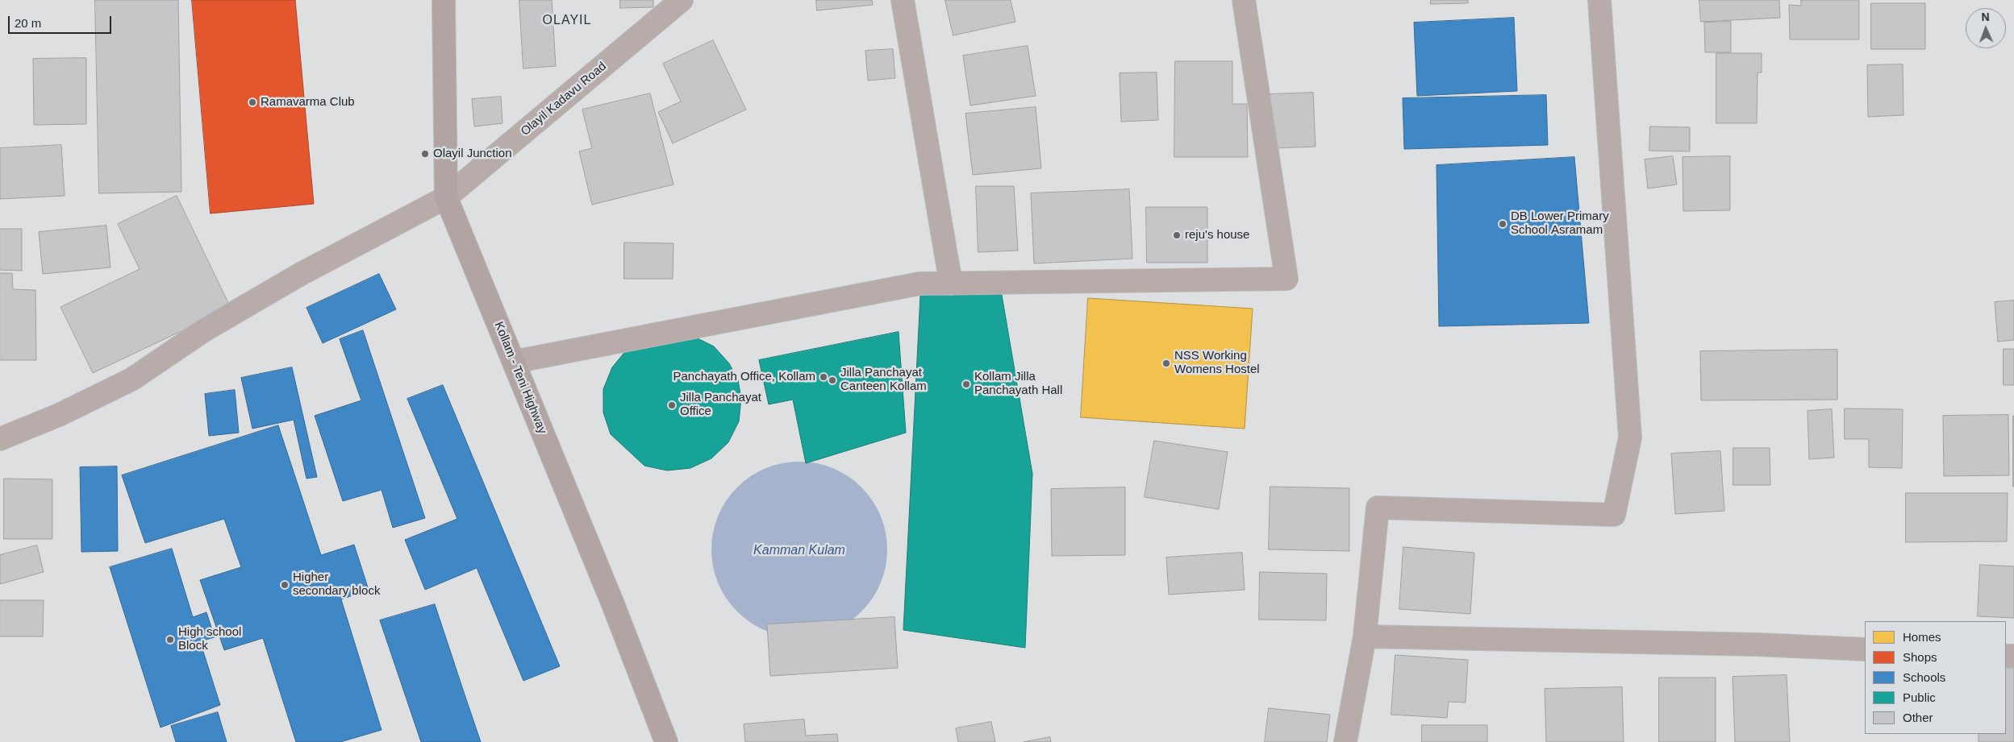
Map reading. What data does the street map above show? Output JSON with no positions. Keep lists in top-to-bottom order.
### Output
{
  "streets": {
    "main road": ["Kollam - Teni Highway"],
    "street": ["Olayil Kadavu Road"]
  },
  "crossings": [
    ["Olayil Kadavu Road", "Kollam - Teni Highway"]
  ],
  "districts": ["OLAYIL"],
  "water": ["Kamman Kulam"],
  "places": [
    "Ramavarma Club",
    "Olayil Junction",
    "DB Lower Primary School Asramam",
    "reju's house",
    "NSS Working Womens Hostel",
    "Panchayath Office, Kollam",
    "Jilla Panchayat Canteen Kollam",
    "Kollam Jilla Panchayath Hall",
    "Jilla Panchayat Office",
    "Higher secondary block",
    "High school Block"
  ],
  "legend": [
    "Homes",
    "Shops",
    "Schools",
    "Public",
    "Other"
  ],
  "scale_bar": "20 m",
  "north": "top"
}
